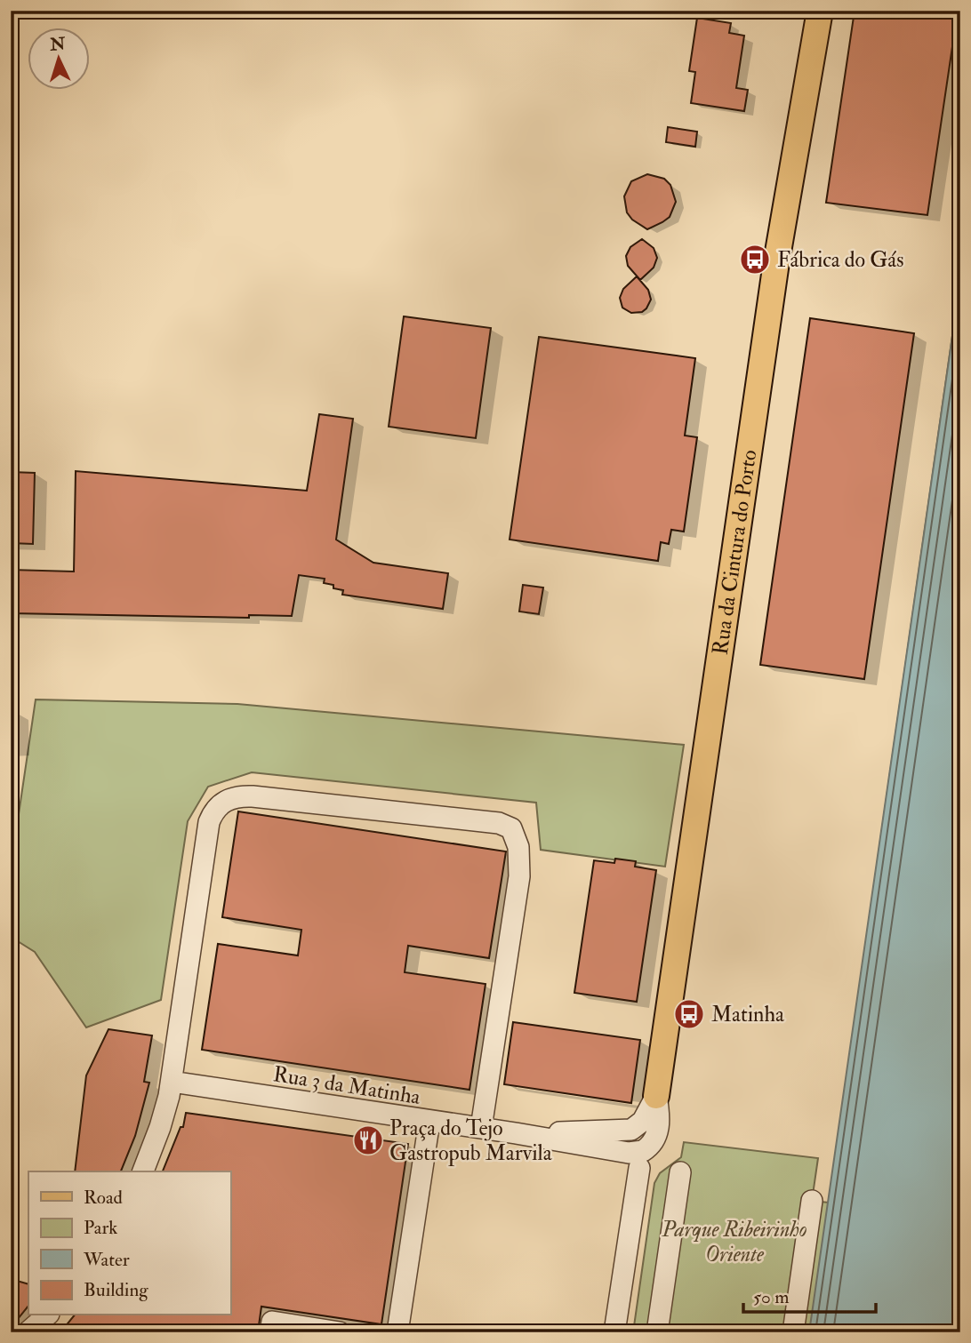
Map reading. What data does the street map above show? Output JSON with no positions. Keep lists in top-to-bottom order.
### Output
{
  "streets": {
    "main road": ["Rua da Cintura do Porto"],
    "street": ["Rua 3 da Matinha"]
  },
  "crossings": [
    ["Rua da Cintura do Porto", "Rua 3 da Matinha"]
  ],
  "parks": ["Parque Ribeirinho Oriente"],
  "places": {
    "bus stop": ["Fábrica do Gás", "Matinha"],
    "restaurant": ["Praça do Tejo Gastropub Marvila"]
  },
  "legend": [
    "Road",
    "Park",
    "Water",
    "Building"
  ],
  "scale_bar": "50 m",
  "north": "top"
}
